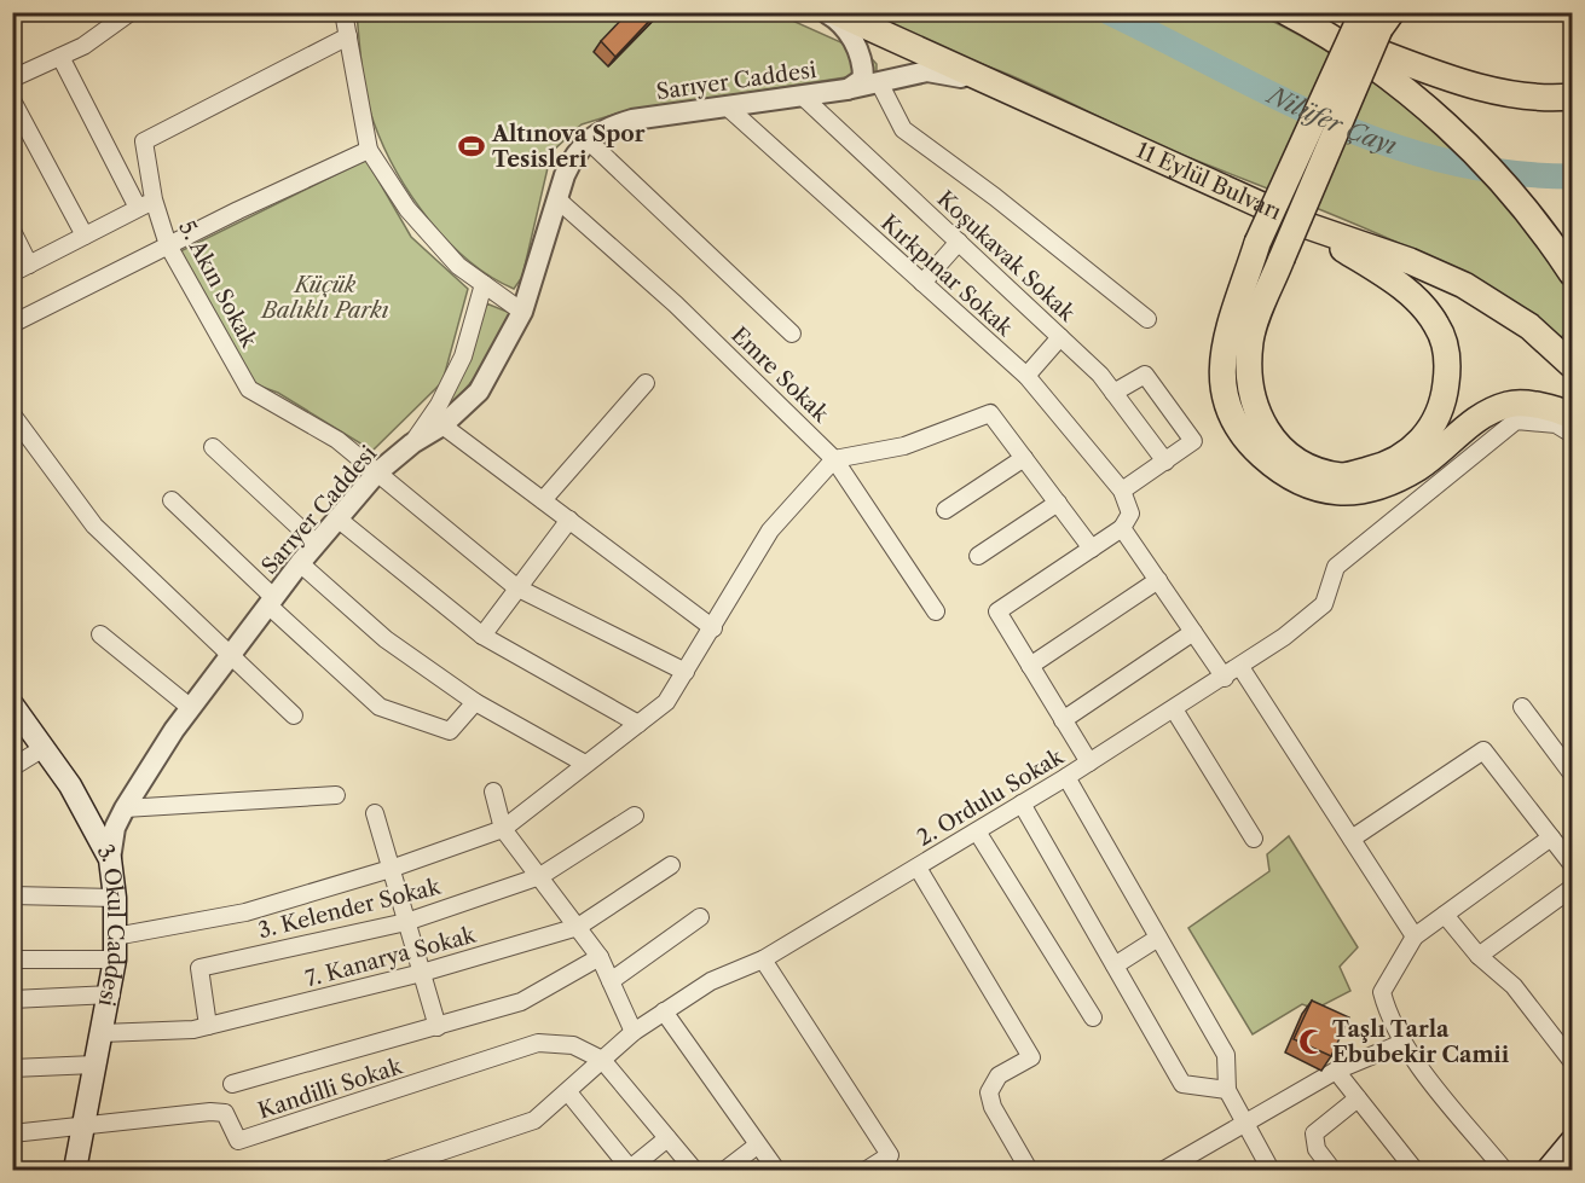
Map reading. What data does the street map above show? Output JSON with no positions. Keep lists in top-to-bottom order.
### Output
{
  "streets": {
    "main road": ["11 Eylül Bulvarı", "3. Okul Caddesi"],
    "street": [
      "Sarıyer Caddesi",
      "Koşukavak Sokak",
      "Kırkpınar Sokak",
      "5. Akın Sokak",
      "Emre Sokak",
      "2. Ordulu Sokak",
      "3. Kelender Sokak",
      "7. Kanarya Sokak",
      "Kandilli Sokak"
    ]
  },
  "crossings": [
    ["Sarıyer Caddesi", "11 Eylül Bulvarı"],
    ["Sarıyer Caddesi", "Koşukavak Sokak"],
    ["Sarıyer Caddesi", "Kırkpınar Sokak"],
    ["Sarıyer Caddesi", "5. Akın Sokak"],
    ["Sarıyer Caddesi", "Emre Sokak"],
    ["Sarıyer Caddesi", "3. Okul Caddesi"],
    ["2. Ordulu Sokak", "Kandilli Sokak"],
    ["3. Kelender Sokak", "7. Kanarya Sokak"],
    ["3. Okul Caddesi", "7. Kanarya Sokak"],
    ["3. Okul Caddesi", "Kandilli Sokak"]
  ],
  "water": ["Nilüfer Çayı"],
  "parks": ["Küçük Balıklı Parkı"],
  "places": {
    "sports": ["Altınova Spor Tesisleri"],
    "mosque": ["Taşlı Tarla Ebubekir Camii"]
  }
}
